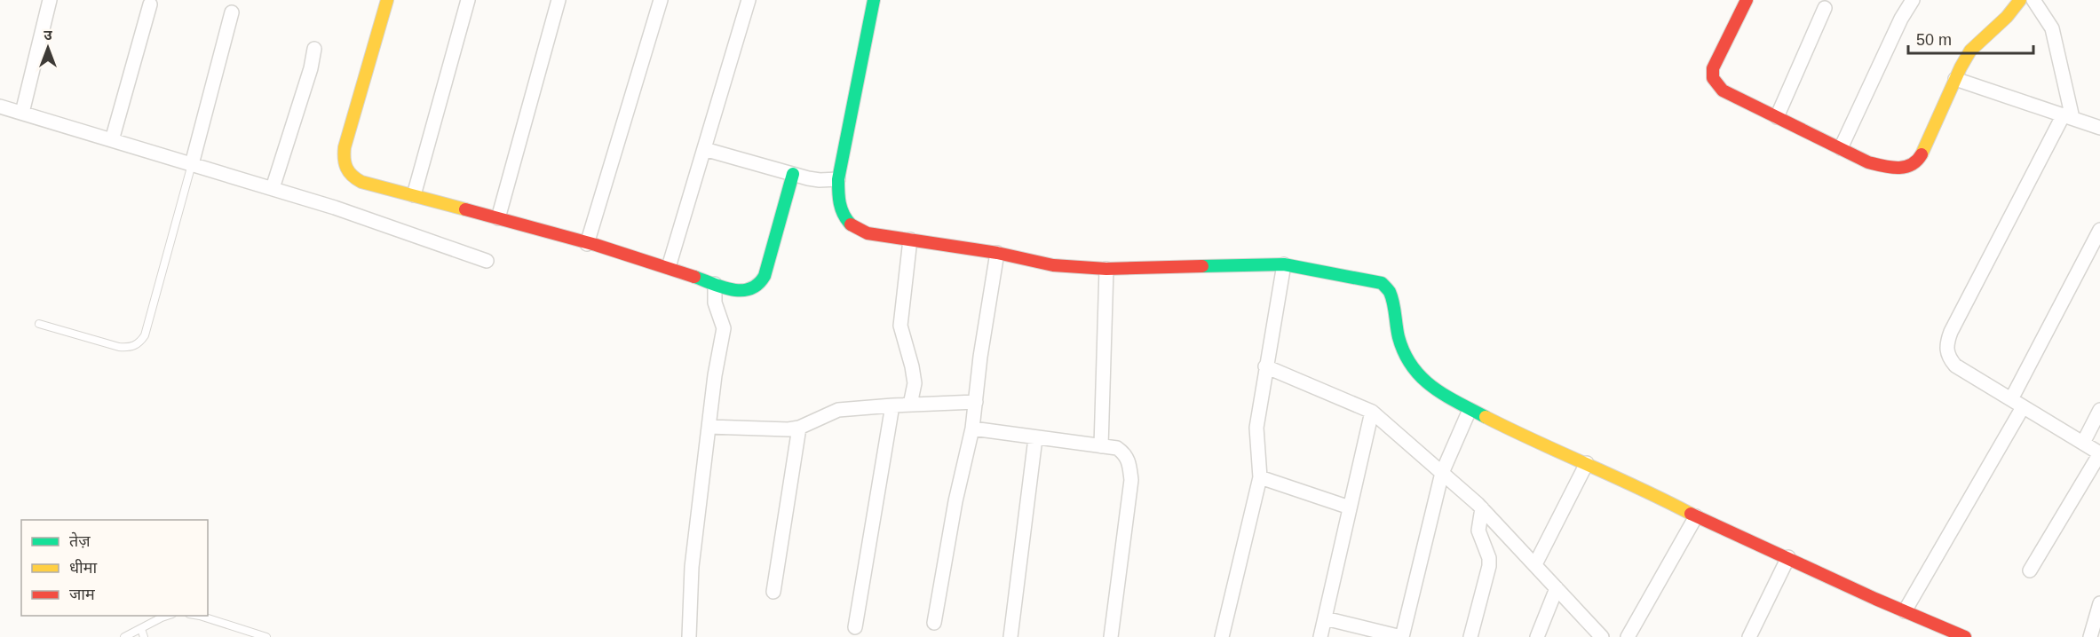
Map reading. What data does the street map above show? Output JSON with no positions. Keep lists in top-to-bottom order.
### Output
{
  "legend": ["तेज़", "धीमा", "जाम"],
  "scale_bar": "50 m",
  "north": "top"
}
